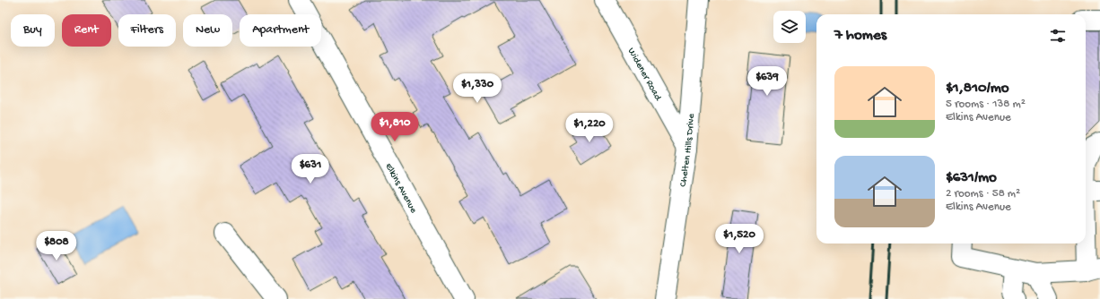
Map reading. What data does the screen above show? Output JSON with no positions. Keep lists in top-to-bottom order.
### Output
{
  "streets": {
    "street": ["Widener Road", "Chelten Hills Drive", "Elkins Avenue"]
  },
  "crossings": [
    ["Widener Road", "Chelten Hills Drive"]
  ],
  "page": {
    "chip": [
      "Buy",
      "Rent",
      "Filters",
      "New",
      "Apartment"
    ],
    "heading": "7 homes",
    "list": [
      {
        "name": "$1,810/mo",
        "note": "5 rooms · 138 m² · Elkins Avenue"
      },
      {
        "name": "$631/mo",
        "note": "2 rooms · 58 m² · Elkins Avenue"
      }
    ],
    "price": [
      "$639",
      "$1,330",
      "$1,810",
      "$1,220",
      "$631",
      "$1,520",
      "$808"
    ]
  }
}
